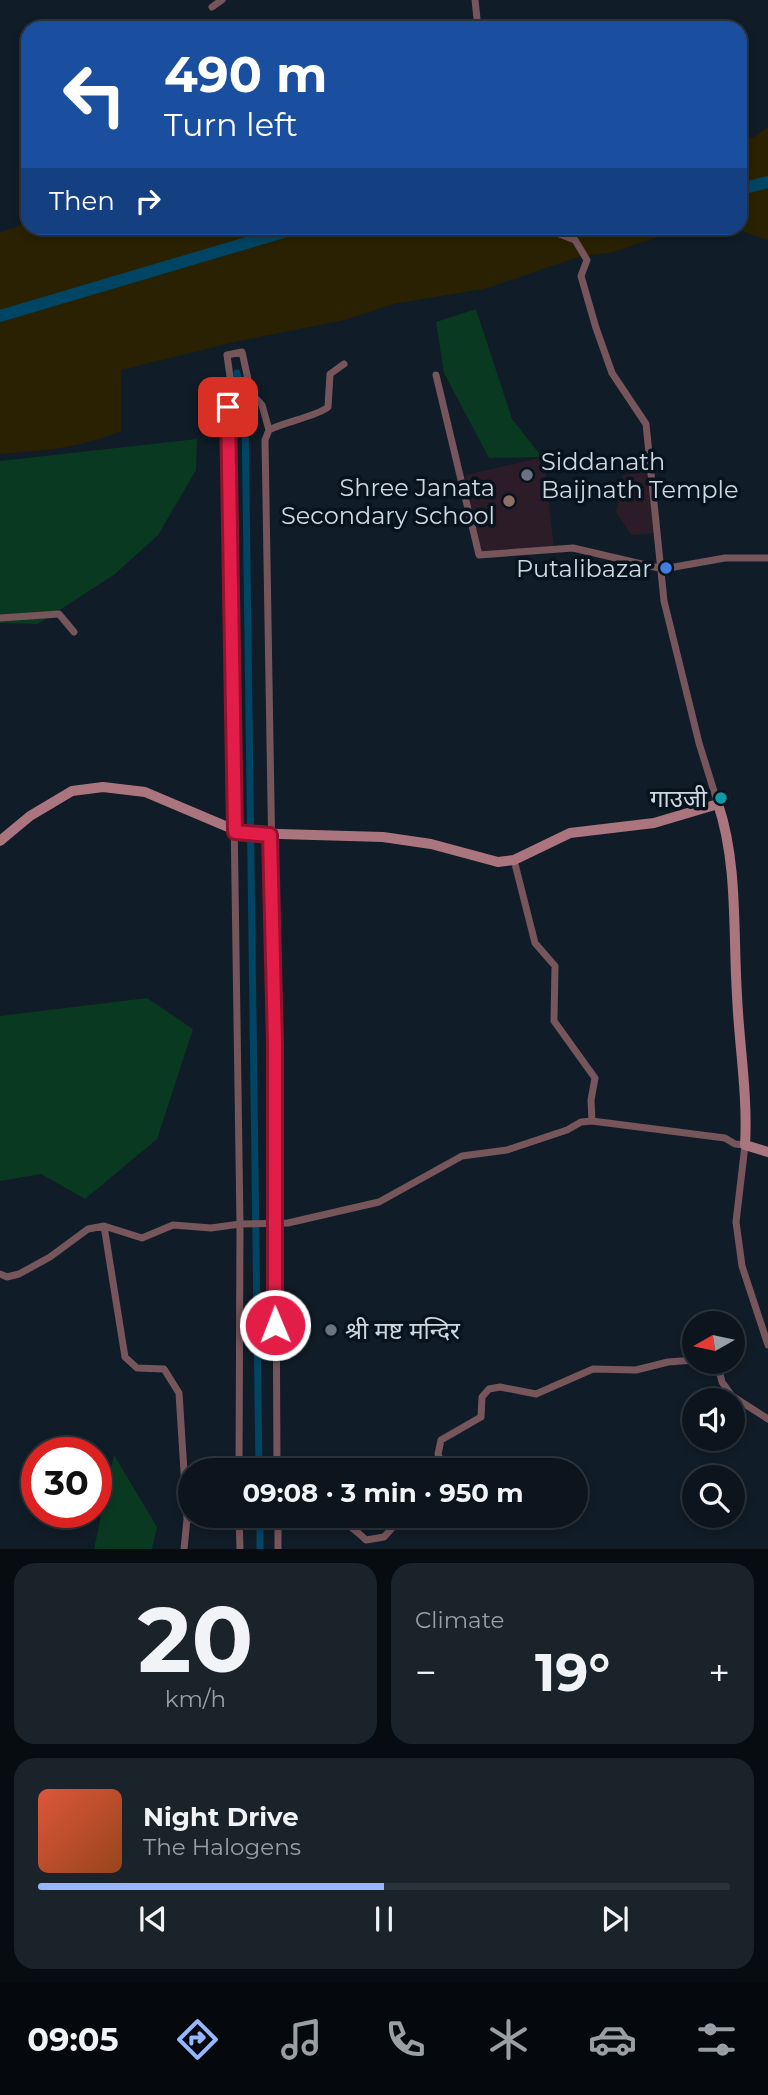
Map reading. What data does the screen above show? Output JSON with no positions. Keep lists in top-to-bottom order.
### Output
{
  "places": [
    "Siddanath Baijnath Temple",
    "Shree Janata Secondary School",
    "Putalibazar",
    "गाउजी",
    "श्री मष्ट मन्दिर"
  ],
  "north": "left",
  "page": {
    "turn": ["490 m", "Turn left"],
    "then": "Then",
    "limit": "30",
    "trip": "09:08 · 3 min · 950 m",
    "tile": [
      ["20", "km/h"],
      "Climate"
    ],
    "heat": ["−", "19°", "+"],
    "song": ["Night Drive", "The Halogens"],
    "tabs": "09:05"
  }
}
